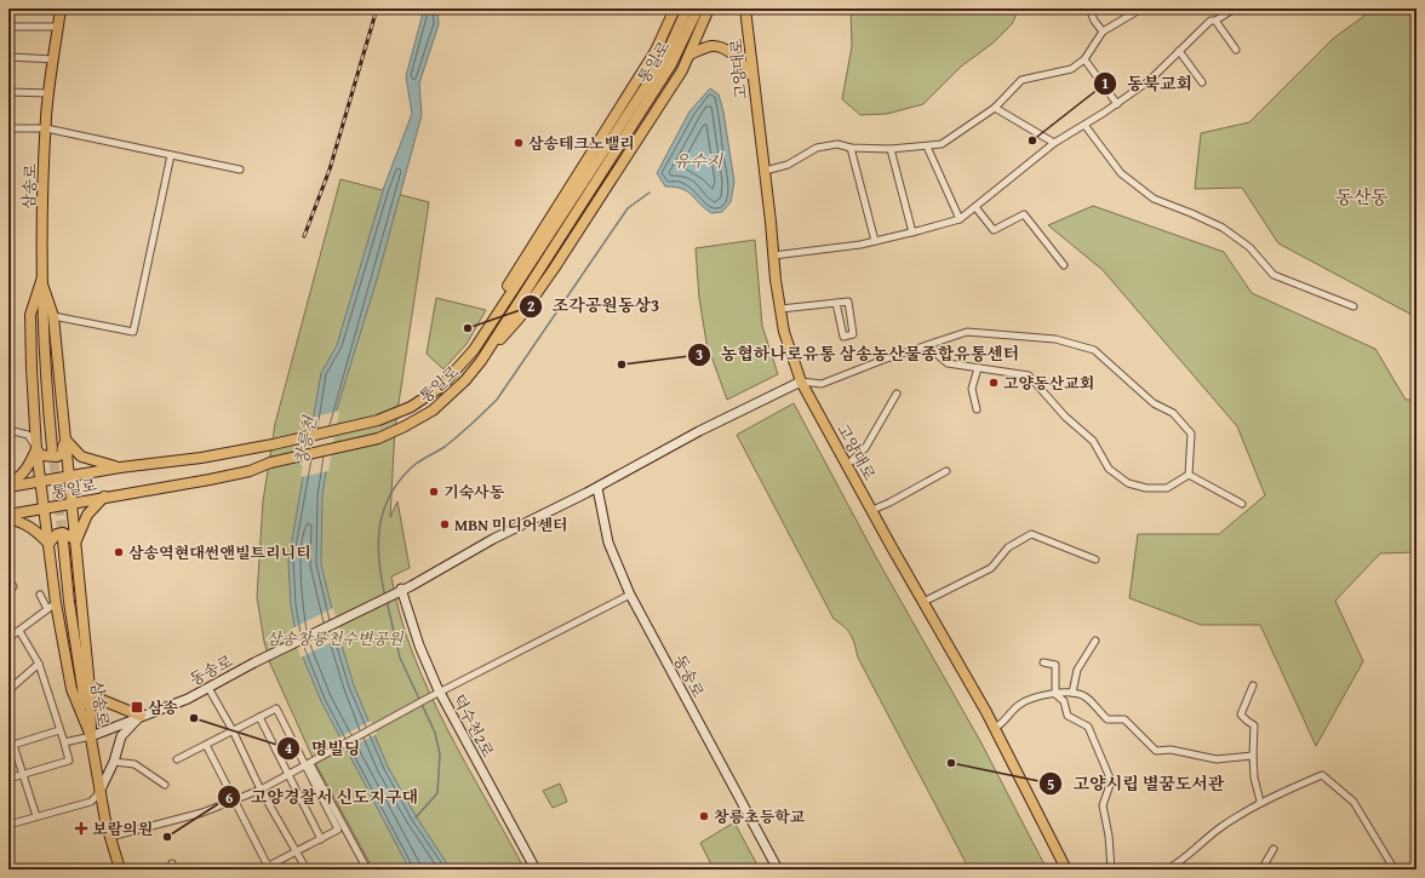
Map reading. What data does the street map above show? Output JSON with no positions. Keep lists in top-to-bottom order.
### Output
{
  "streets": {
    "main road": [
      "통일로",
      "고양대로",
      "삼송로",
      "동송로",
      "덕수천2로"
    ]
  },
  "crossings": [
    ["삼송로", "동송로"],
    ["동송로", "덕수천2로"]
  ],
  "districts": ["동산동"],
  "water": ["유수지", "창릉천"],
  "parks": ["삼송창릉천수변공원"],
  "places": {
    "other": [
      "동북교회",
      "삼송테크노밸리",
      "조각공원동상3",
      "농협하나로유통 삼송농산물종합유통센터",
      "고양동산교회",
      "기숙사동",
      "MBN 미디어센터",
      "삼송역현대썬앤빌트리니티",
      "명빌딩",
      "고양시립 별꿈도서관",
      "창릉초등학교",
      "고양경찰서 신도지구대"
    ],
    "transit": ["삼송"],
    "health": ["보람의원"]
  }
}
